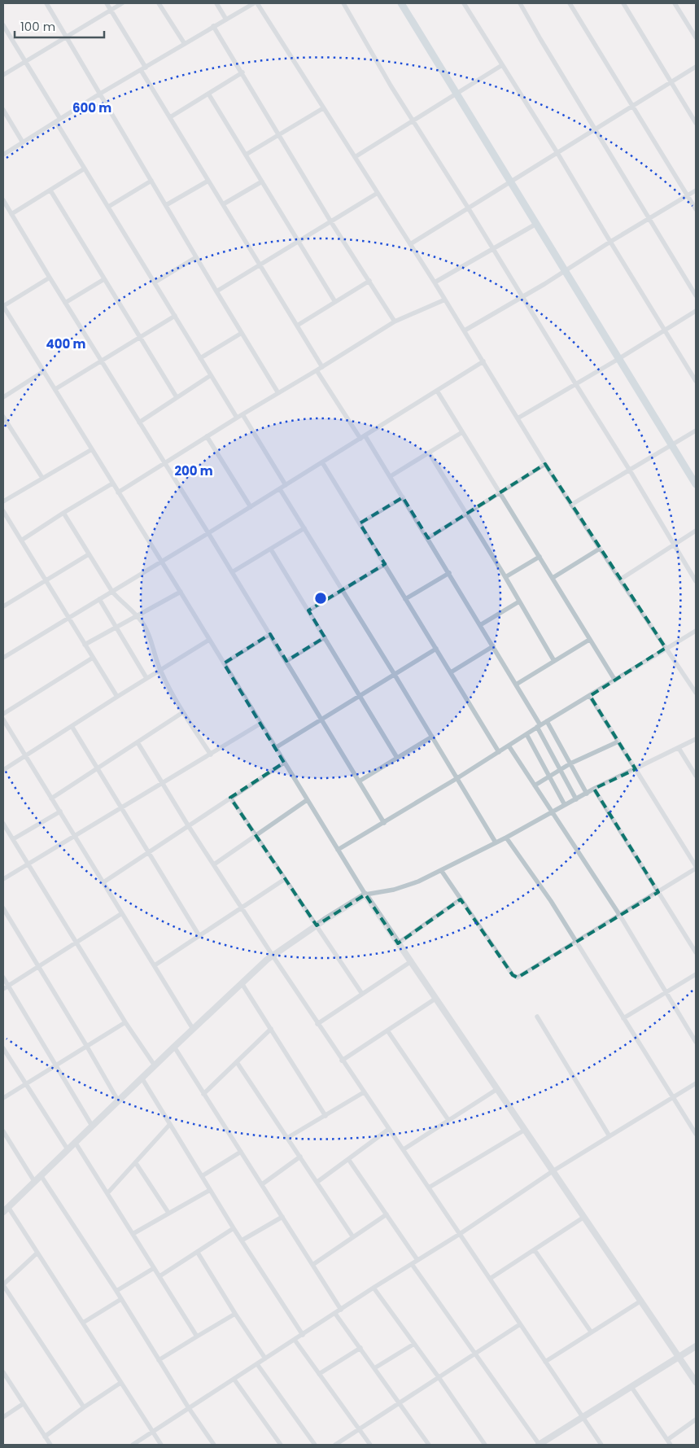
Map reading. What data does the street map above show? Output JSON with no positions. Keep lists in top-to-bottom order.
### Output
{
  "scale_bar": "100 m",
  "rings": ["600 m", "400 m", "200 m"]
}
